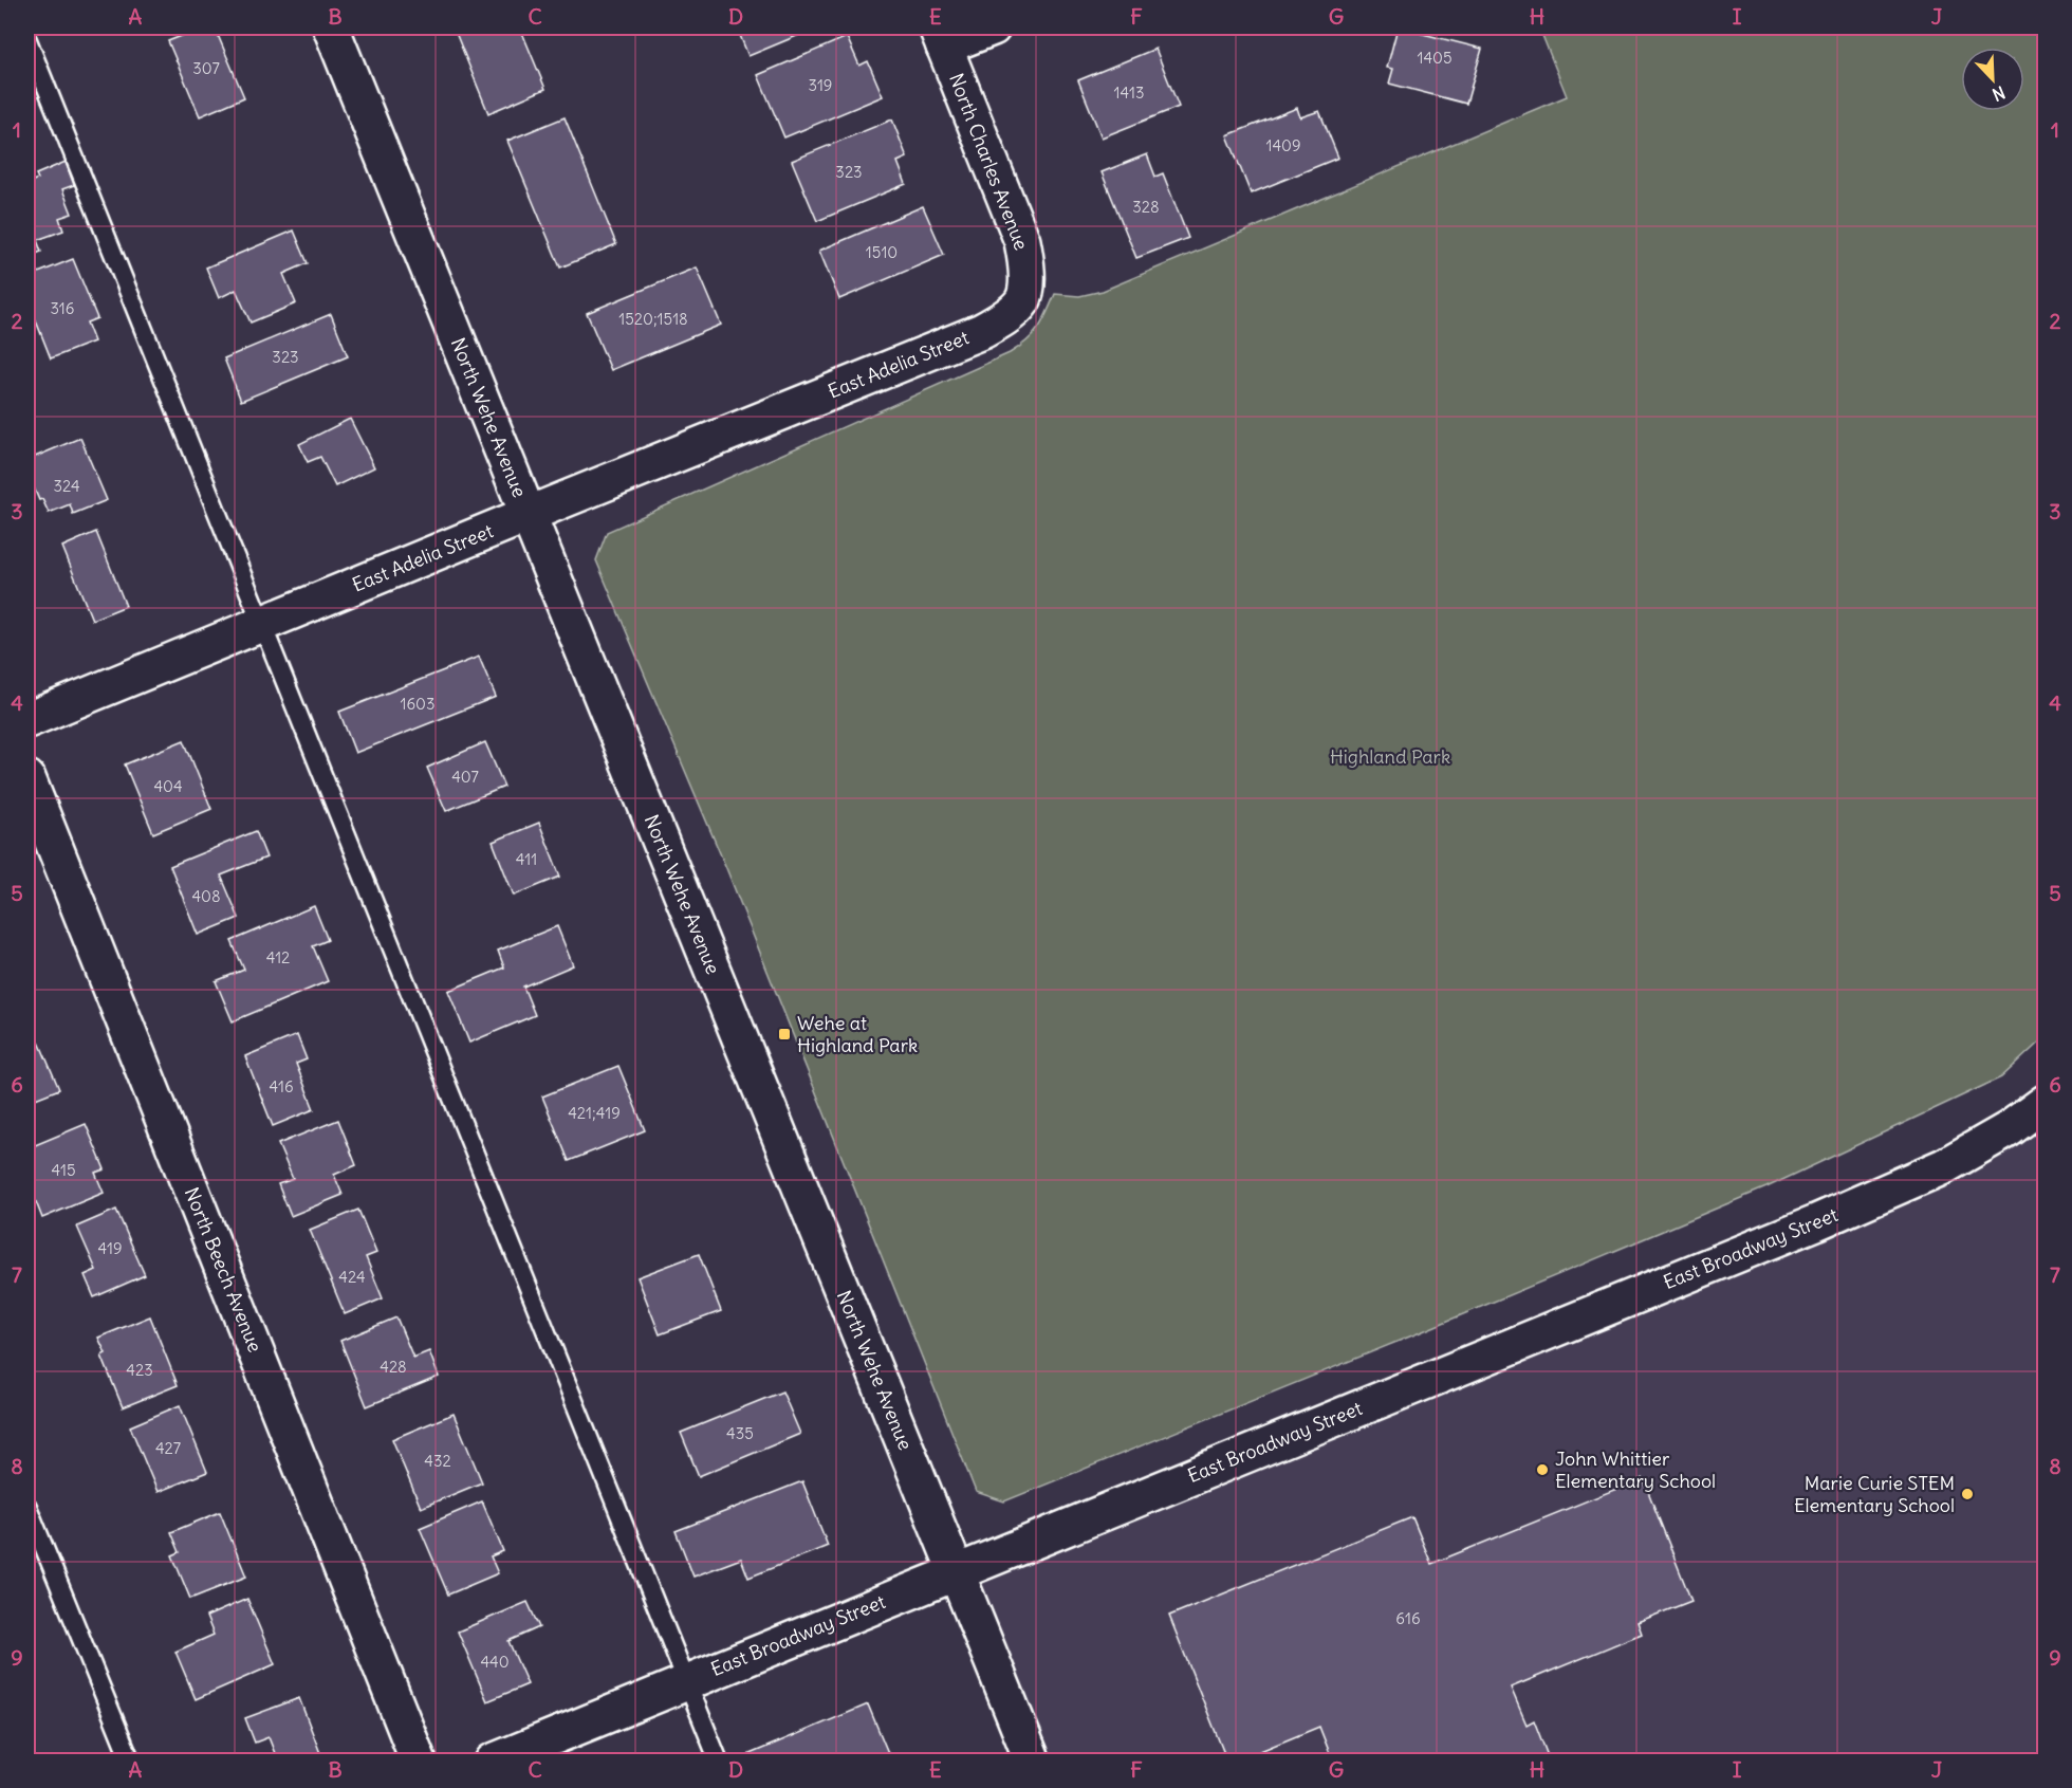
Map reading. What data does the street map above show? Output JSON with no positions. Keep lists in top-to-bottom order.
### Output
{
  "streets": {
    "street": [
      "North Charles Avenue",
      "East Adelia Street",
      "North Wehe Avenue",
      "East Broadway Street",
      "North Beech Avenue"
    ]
  },
  "crossings": [
    ["North Charles Avenue", "East Adelia Street"],
    ["East Adelia Street", "North Wehe Avenue"],
    ["North Wehe Avenue", "East Broadway Street"]
  ],
  "parks": ["Highland Park"],
  "places": {
    "transit": ["Wehe at Highland Park"],
    "other": ["John Whittier Elementary School", "Marie Curie STEM Elementary School"]
  },
  "house_numbers": [
    "1405",
    "307",
    "319",
    "1413",
    "1409",
    "323",
    "328",
    "1510",
    "316",
    "1520;1518",
    "323",
    "324",
    "1603",
    "407",
    "404",
    "411",
    "408",
    "412",
    "416",
    "421;419",
    "415",
    "419",
    "424",
    "428",
    "423",
    "435",
    "427",
    "432",
    "616",
    "440"
  ],
  "north": "bottom right",
  "grid": {
    "columns": [
      "A",
      "B",
      "C",
      "D",
      "E",
      "F",
      "G",
      "H",
      "I",
      "J"
    ],
    "rows": [
      "1",
      "2",
      "3",
      "4",
      "5",
      "6",
      "7",
      "8",
      "9"
    ]
  }
}
